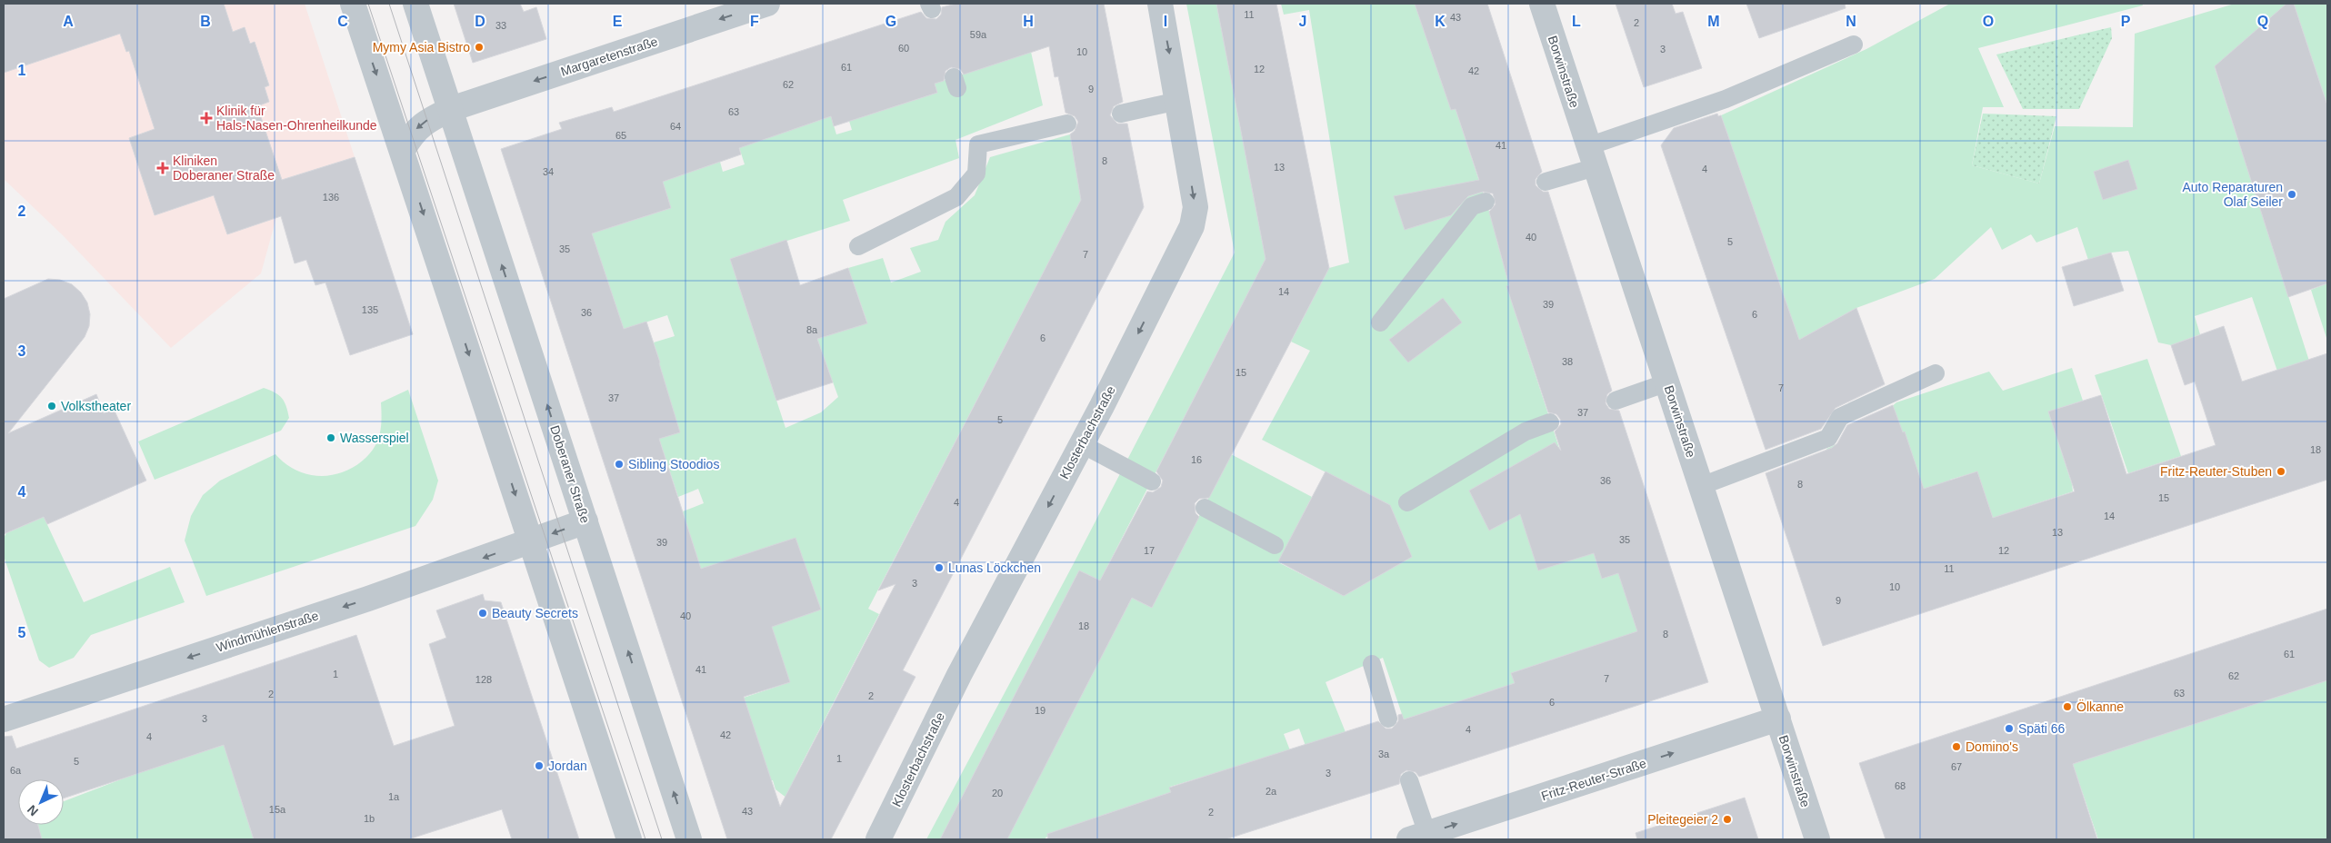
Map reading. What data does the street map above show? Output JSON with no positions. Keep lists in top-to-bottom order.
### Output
{
  "streets": {
    "street": [
      "Margaretenstraße",
      "Borwinstraße",
      "Klosterbachstraße",
      "Doberaner Straße",
      "Windmühlenstraße",
      "Fritz-Reuter-Straße"
    ]
  },
  "crossings": [
    ["Margaretenstraße", "Doberaner Straße"],
    ["Borwinstraße", "Fritz-Reuter-Straße"],
    ["Doberaner Straße", "Windmühlenstraße"]
  ],
  "one_way": [
    "Margaretenstraße",
    "Klosterbachstraße",
    "Windmühlenstraße",
    "Fritz-Reuter-Straße"
  ],
  "places": {
    "other": [
      "Mymy Asia Bistro",
      "Auto Reparaturen Olaf Seiler",
      "Volkstheater",
      "Wasserspiel",
      "Sibling Stoodios",
      "Fritz-Reuter-Stuben",
      "Lunas Löckchen",
      "Beauty Secrets",
      "Ölkanne",
      "Späti 66",
      "Domino's",
      "Jordan",
      "Pleitegeier 2"
    ],
    "health": ["Klinik für Hals-Nasen-Ohrenheilkunde", "Kliniken Doberaner Straße"]
  },
  "house_numbers": [
    "11",
    "43",
    "2",
    "33",
    "59a",
    "60",
    "3",
    "10",
    "61",
    "12",
    "42",
    "62",
    "9",
    "63",
    "64",
    "65",
    "41",
    "8",
    "13",
    "4",
    "34",
    "136",
    "40",
    "5",
    "35",
    "7",
    "14",
    "39",
    "135",
    "36",
    "6",
    "8a",
    "6",
    "38",
    "15",
    "7",
    "37",
    "37",
    "5",
    "18",
    "16",
    "36",
    "8",
    "15",
    "4",
    "14",
    "13",
    "35",
    "39",
    "17",
    "12",
    "11",
    "3",
    "10",
    "9",
    "40",
    "18",
    "8",
    "61",
    "41",
    "1",
    "62",
    "7",
    "128",
    "63",
    "2",
    "2",
    "6",
    "19",
    "3",
    "4",
    "42",
    "4",
    "3a",
    "1",
    "5",
    "67",
    "6a",
    "3",
    "68",
    "2a",
    "20",
    "1a",
    "15a",
    "43",
    "2",
    "1b"
  ],
  "north": "bottom left",
  "grid": {
    "columns": [
      "A",
      "B",
      "C",
      "D",
      "E",
      "F",
      "G",
      "H",
      "I",
      "J",
      "K",
      "L",
      "M",
      "N",
      "O",
      "P",
      "Q"
    ],
    "rows": [
      "1",
      "2",
      "3",
      "4",
      "5"
    ]
  }
}
